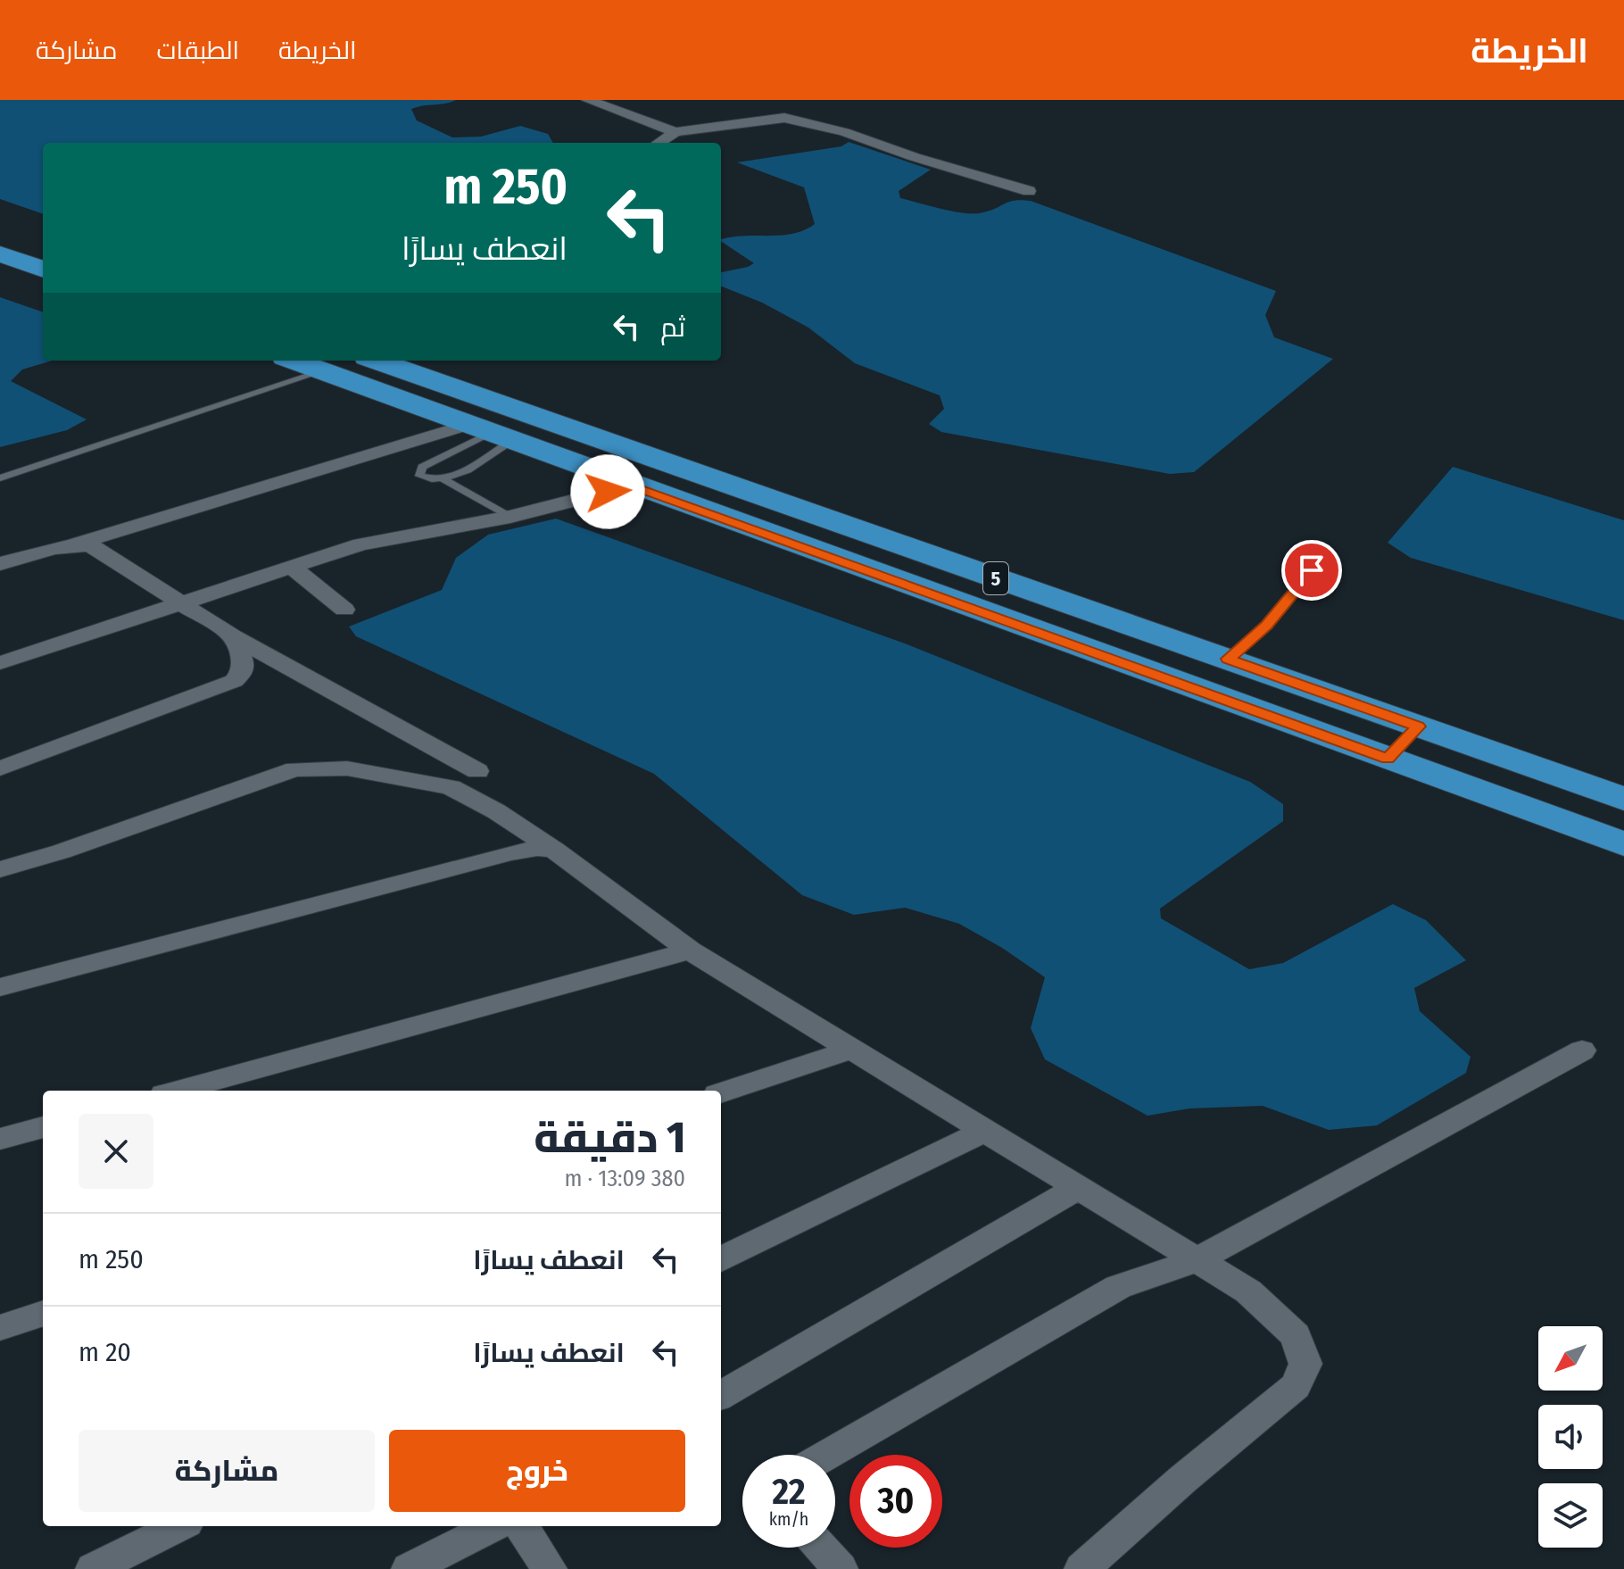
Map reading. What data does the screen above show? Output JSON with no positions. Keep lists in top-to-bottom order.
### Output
{
  "streets": {
    "highway": ["5"]
  },
  "north": "bottom left",
  "page": {
    "header": "الخريطة",
    "nav": ["الخريطة", "الطبقات", "مشاركة"],
    "turn": ["250 m", "انعطف يسارًا"],
    "then": "ثم",
    "heading": ["1 دقيقة", "380 m · 13:09"],
    "list": [
      {
        "name": "انعطف يسارًا",
        "value": "250 m"
      },
      {
        "name": "انعطف يسارًا",
        "value": "20 m"
      }
    ],
    "buttons": ["خروج", "مشاركة"],
    "speed": "22 km/h",
    "limit": "30"
  }
}
